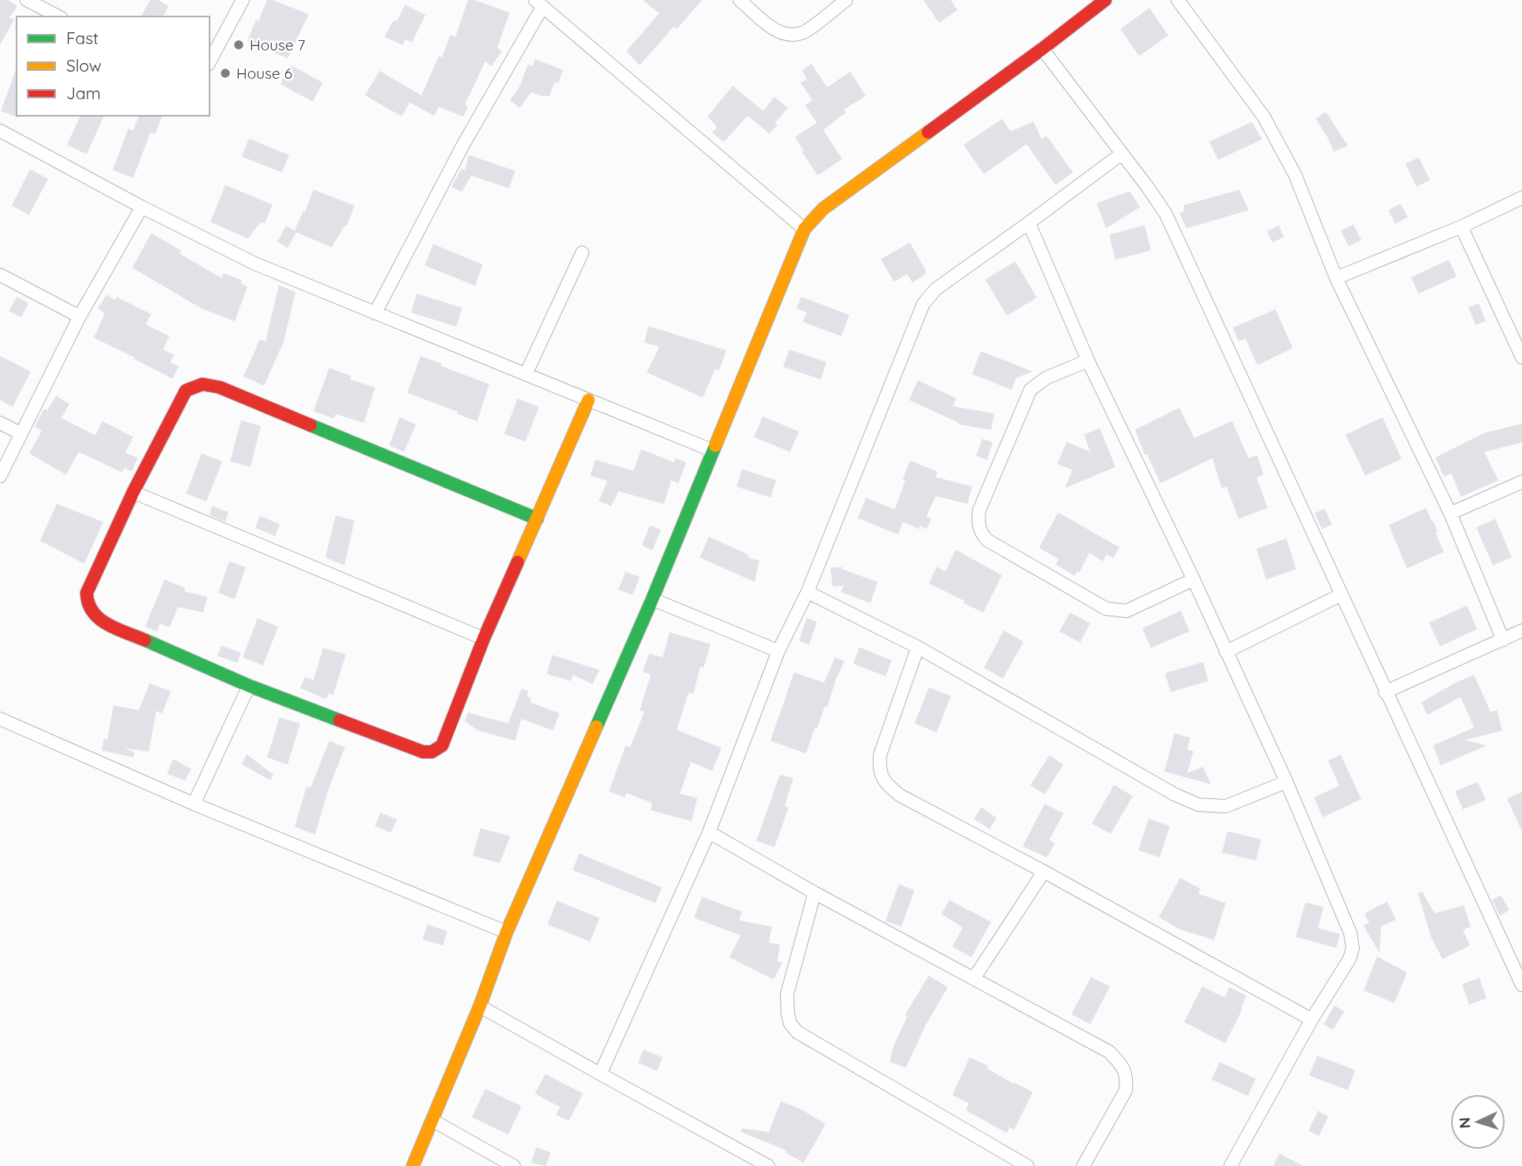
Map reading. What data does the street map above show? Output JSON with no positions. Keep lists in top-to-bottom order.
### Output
{
  "places": ["House 7", "House 6"],
  "legend": ["Fast", "Slow", "Jam"],
  "north": "left"
}
